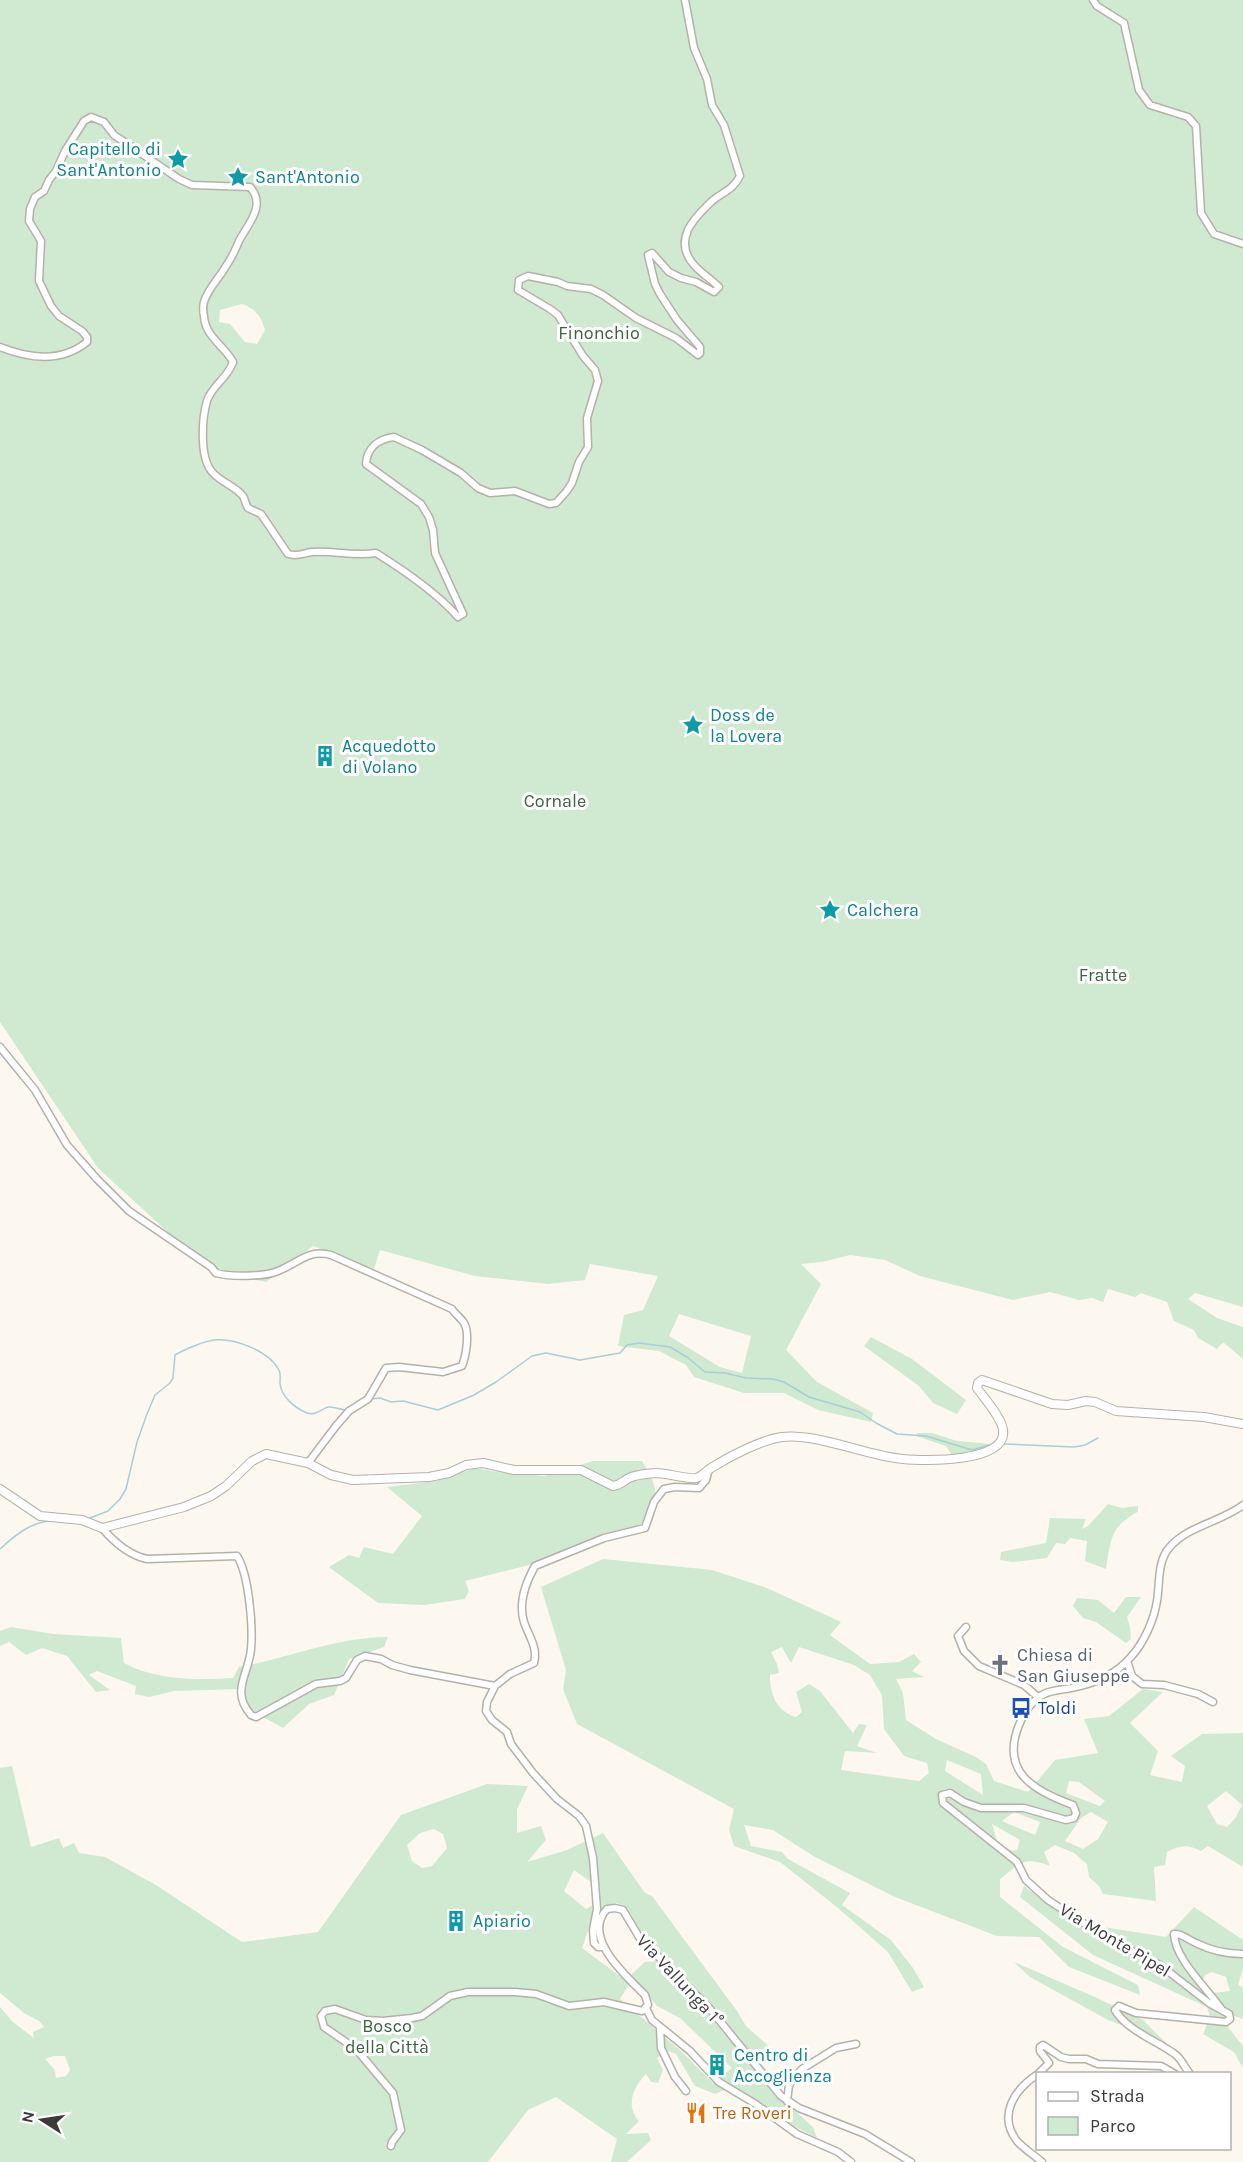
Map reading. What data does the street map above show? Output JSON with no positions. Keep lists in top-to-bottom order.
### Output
{
  "streets": {
    "street": ["Via Monte Pipel", "Via Vallunga 1°"]
  },
  "parks": [
    "Finonchio",
    "Cornale",
    "Fratte",
    "Bosco della Città"
  ],
  "places": {
    "place": [
      "Capitello di Sant'Antonio",
      "Sant'Antonio",
      "Doss de la Lovera",
      "Calchera"
    ],
    "building": ["Acquedotto di Volano", "Apiario", "Centro di Accoglienza"],
    "church": ["Chiesa di San Giuseppe"],
    "bus stop": ["Toldi"],
    "restaurant": ["Tre Roveri"]
  },
  "legend": ["Strada", "Parco"],
  "north": "left"
}
